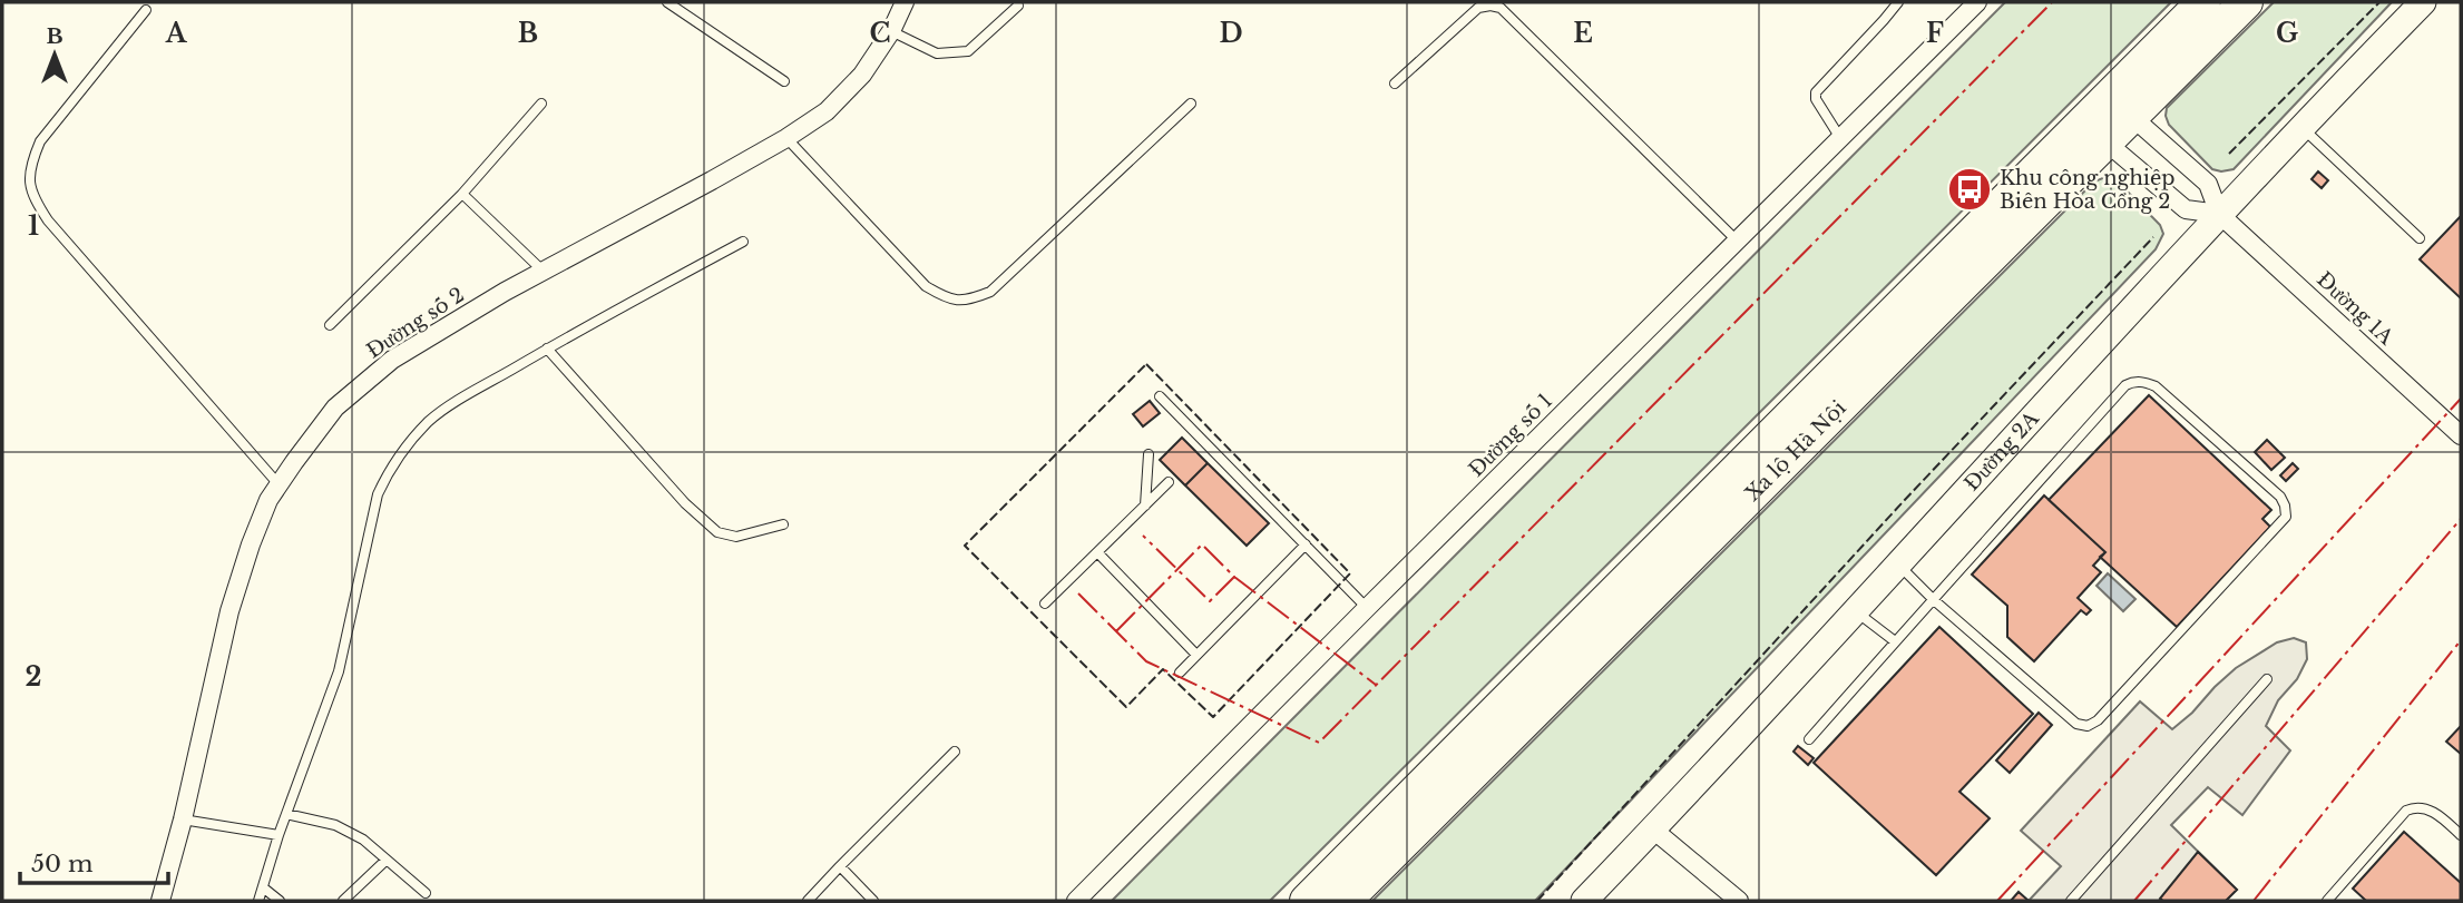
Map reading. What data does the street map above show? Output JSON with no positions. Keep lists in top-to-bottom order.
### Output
{
  "streets": {
    "highway": ["Xa lộ Hà Nội"],
    "street": [
      "Đường 1A",
      "Đường số 2",
      "Đường số 1",
      "Đường 2A"
    ]
  },
  "crossings": [
    ["Đường 1A", "Đường 2A"],
    ["Đường 1A", "Xa lộ Hà Nội"]
  ],
  "places": {
    "bus stop": ["Khu công nghiệp Biên Hòa Cổng 2"]
  },
  "scale_bar": "50 m",
  "north": "top",
  "grid": {
    "columns": [
      "A",
      "B",
      "C",
      "D",
      "E",
      "F",
      "G"
    ],
    "rows": ["1", "2"]
  }
}
